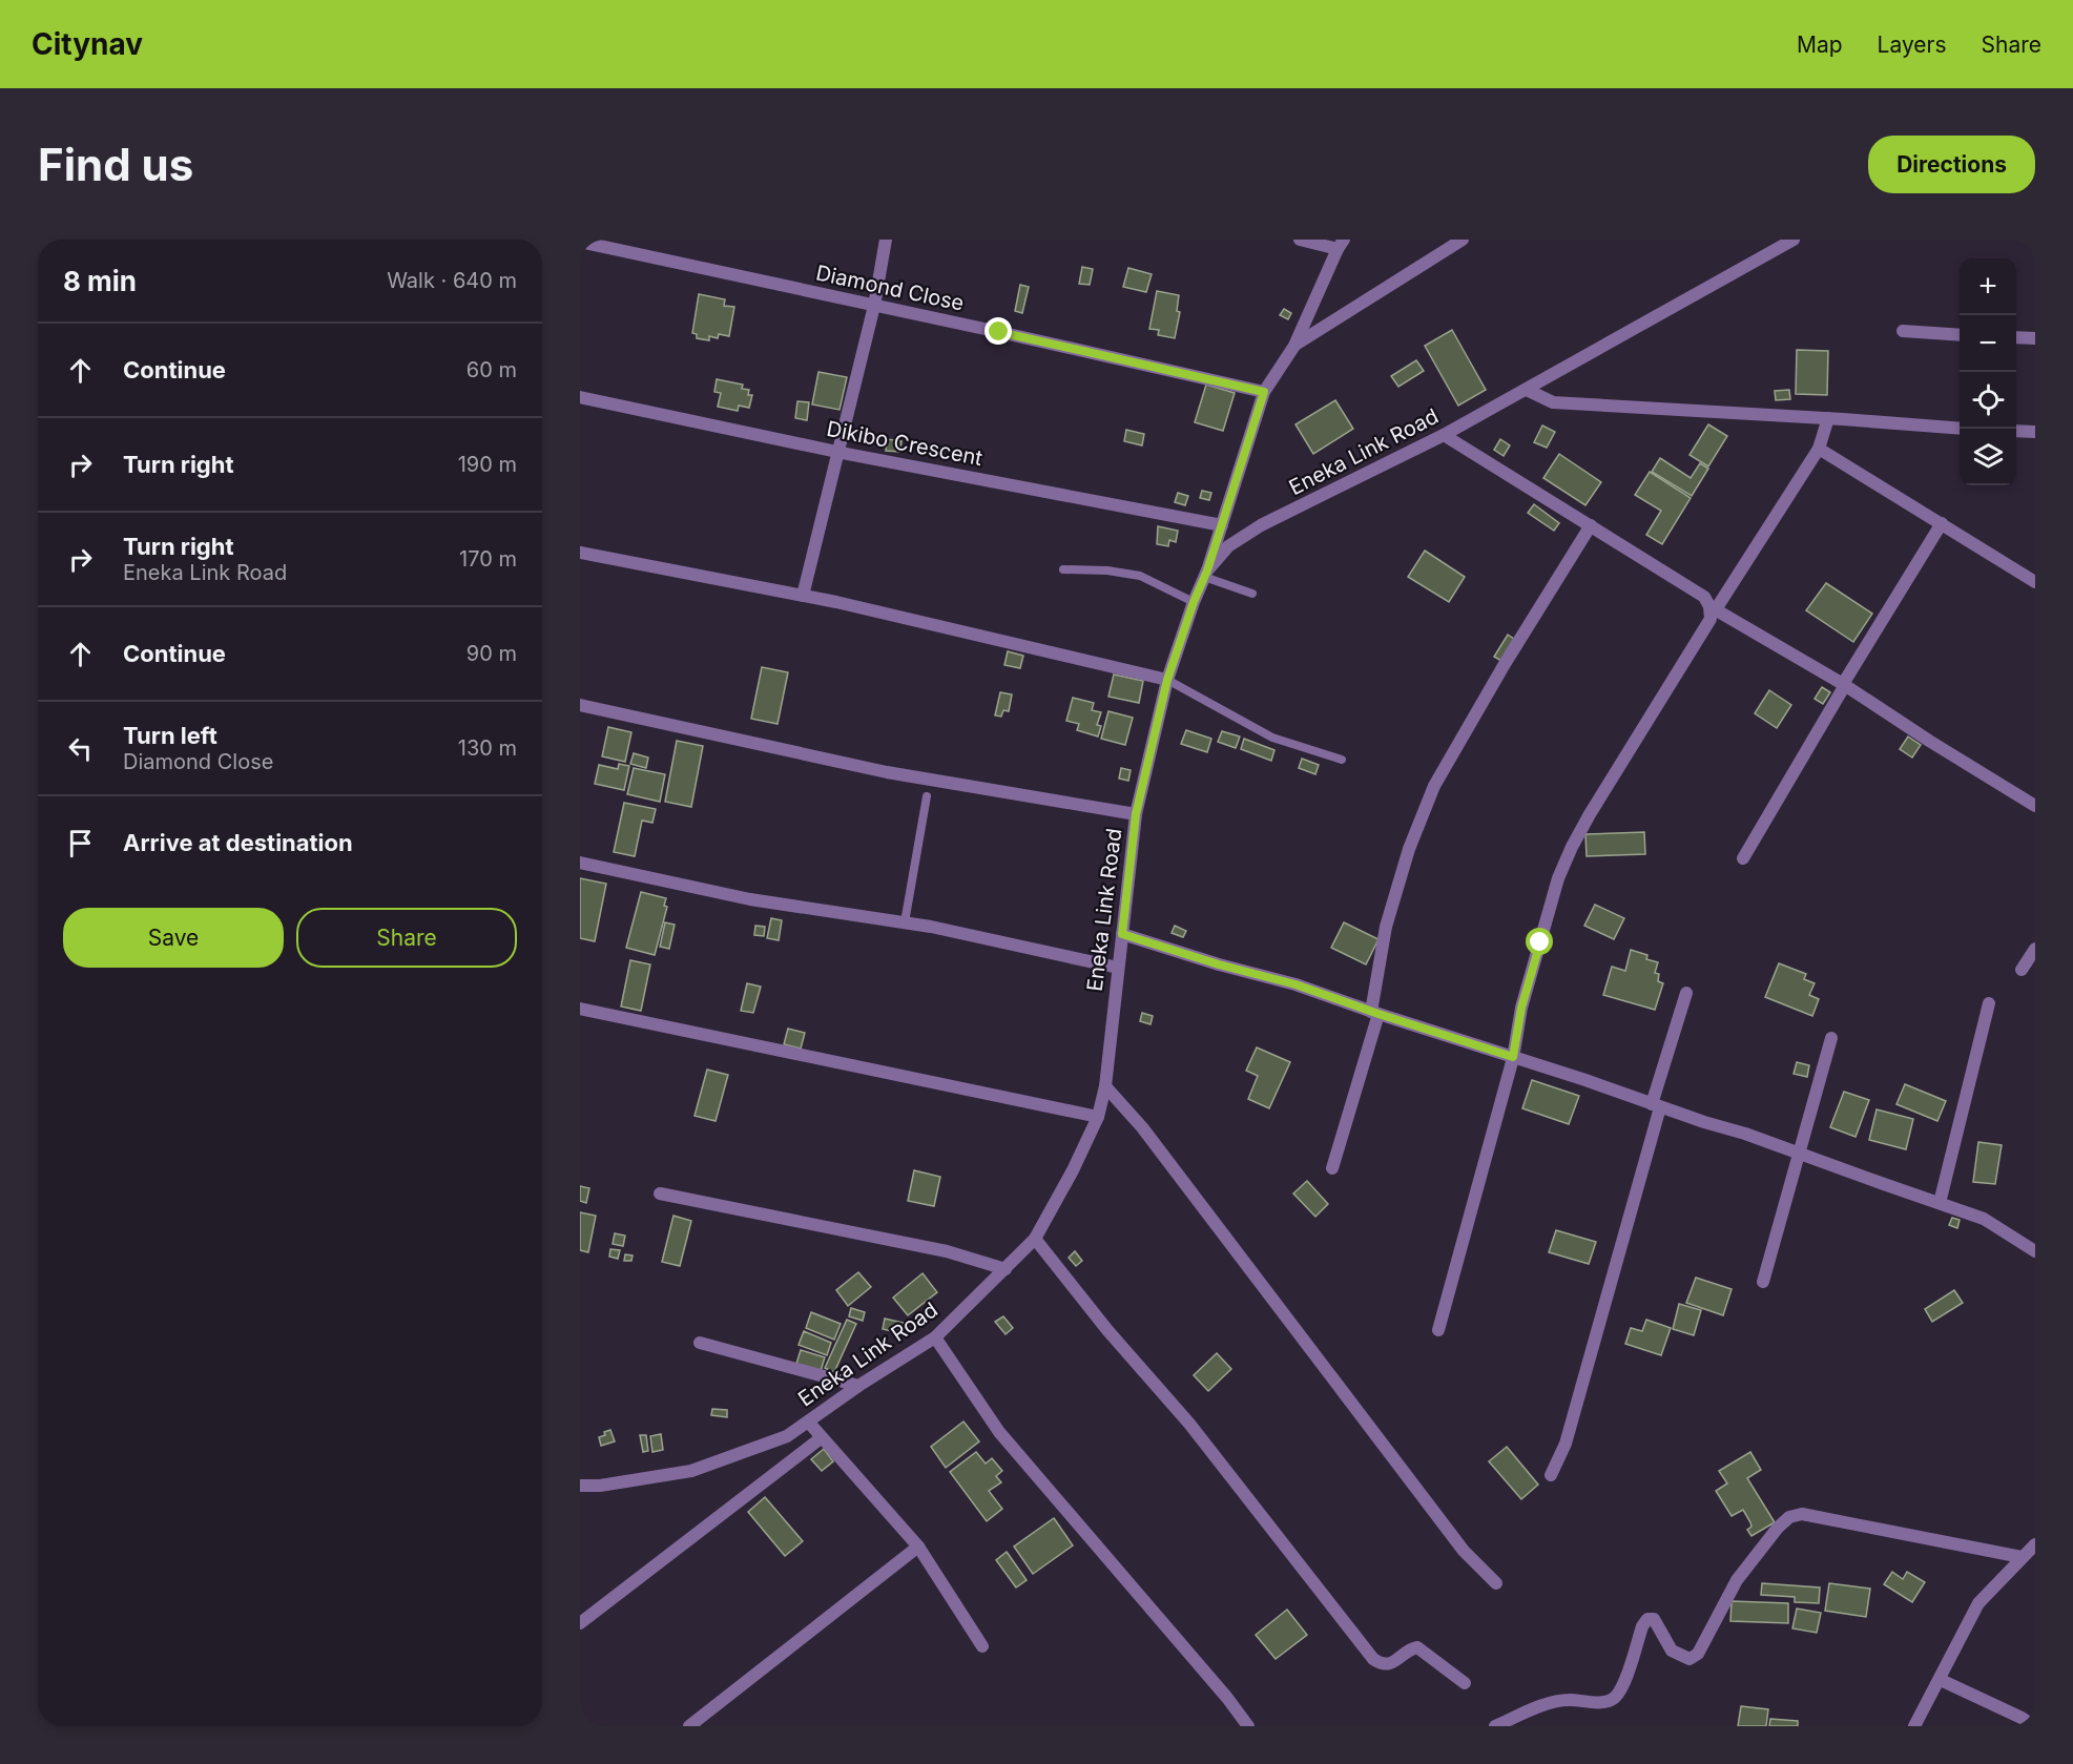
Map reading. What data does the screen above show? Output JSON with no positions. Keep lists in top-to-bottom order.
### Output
{
  "streets": {
    "street": ["Diamond Close", "Dikibo Crescent", "Eneka Link Road"]
  },
  "page": {
    "header": "Citynav",
    "nav": ["Map", "Layers", "Share"],
    "buttons": [
      "Directions",
      ["Save", "Share"]
    ],
    "title": "Find us",
    "heading": ["8 min", "Walk · 640 m"],
    "map_buttons": ["+", "−"],
    "list": [
      ["Continue", "60 m"],
      ["Turn right", "190 m"],
      ["Turn right", "Eneka Link Road", "170 m"],
      ["Continue", "90 m"],
      ["Turn left", "Diamond Close", "130 m"],
      "Arrive at destination"
    ]
  }
}
